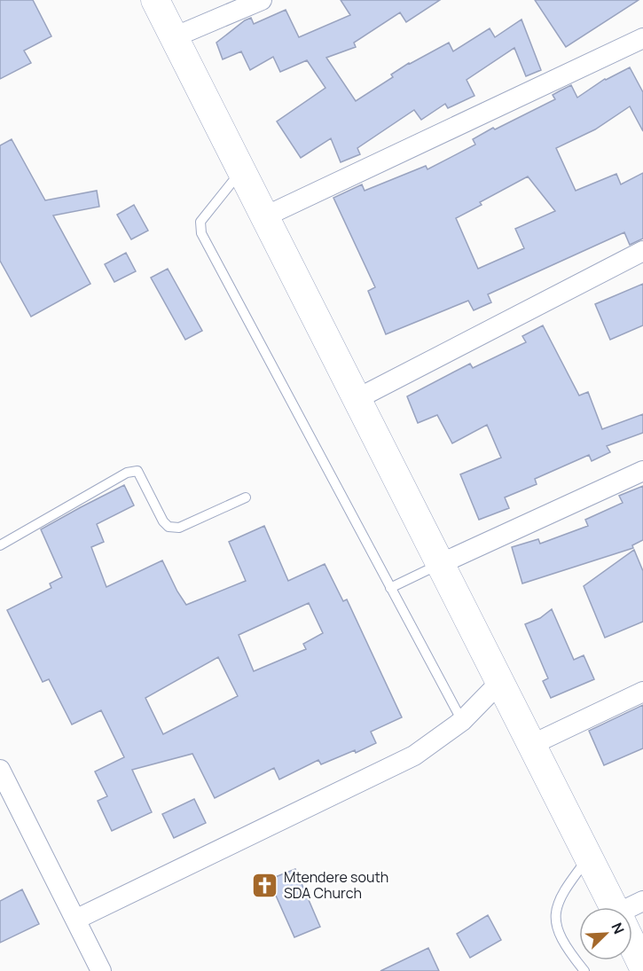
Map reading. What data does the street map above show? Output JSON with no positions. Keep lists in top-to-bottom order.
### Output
{
  "places": {
    "church": ["Mtendere south SDA Church"]
  },
  "north": "top right"
}
